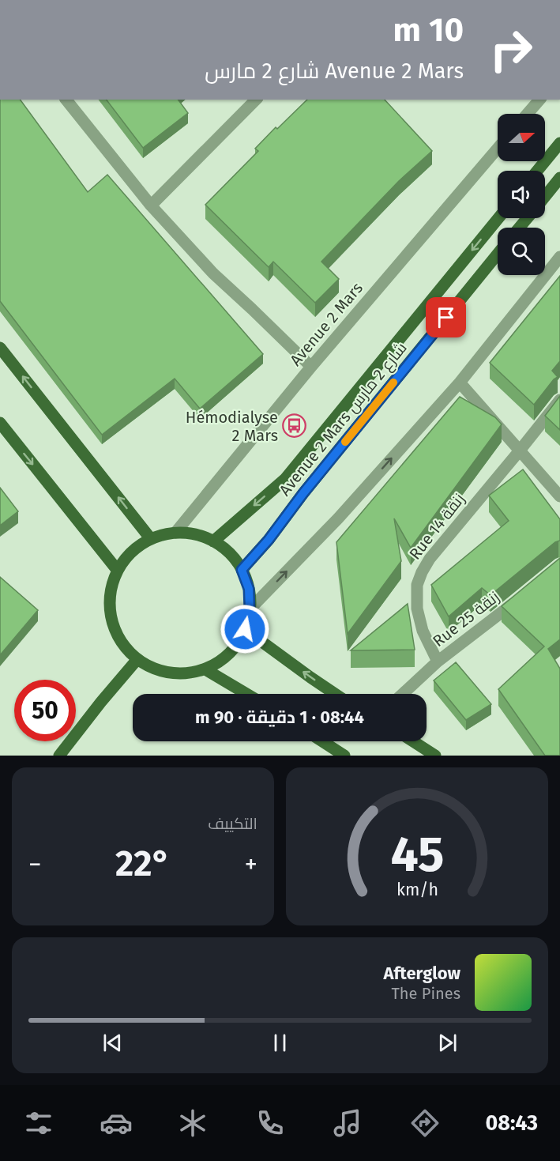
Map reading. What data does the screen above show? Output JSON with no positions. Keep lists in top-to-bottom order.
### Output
{
  "streets": {
    "main road": ["Avenue 2 Mars شارع 2 مارس"],
    "street": ["Avenue 2 Mars", "Rue 14 زنقة", "Rue 25 زنقة"]
  },
  "crossings": [
    ["Avenue 2 Mars", "Avenue 2 Mars شارع 2 مارس"],
    ["Rue 14 زنقة", "Rue 25 زنقة"]
  ],
  "places": {
    "bus stop": ["Hémodialyse 2 Mars"]
  },
  "north": "right",
  "page": {
    "turn": ["10 m", "Avenue 2 Mars شارع 2 مارس"],
    "limit": "50",
    "trip": "08:44 · 1 دقيقة · 90 m",
    "tile": "التكييف",
    "heat": ["−", "22°", "+"],
    "song": ["Afterglow", "The Pines"],
    "tabs": "08:43",
    "gauge": ["45", "km/h"]
  }
}
